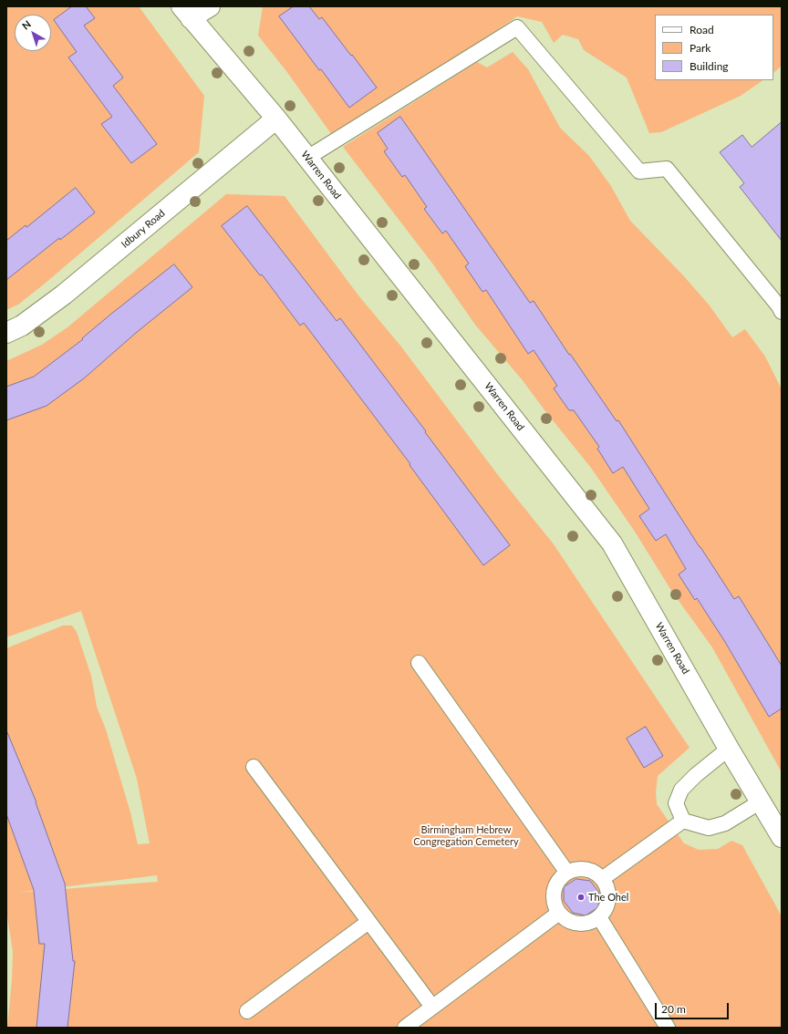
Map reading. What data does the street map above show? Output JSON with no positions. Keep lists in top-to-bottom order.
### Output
{
  "streets": {
    "street": ["Warren Road", "Idbury Road"]
  },
  "crossings": [
    ["Warren Road", "Idbury Road"]
  ],
  "parks": ["Birmingham Hebrew Congregation Cemetery"],
  "places": ["The Ohel"],
  "legend": ["Road", "Park", "Building"],
  "scale_bar": "20 m",
  "north": "top left"
}
